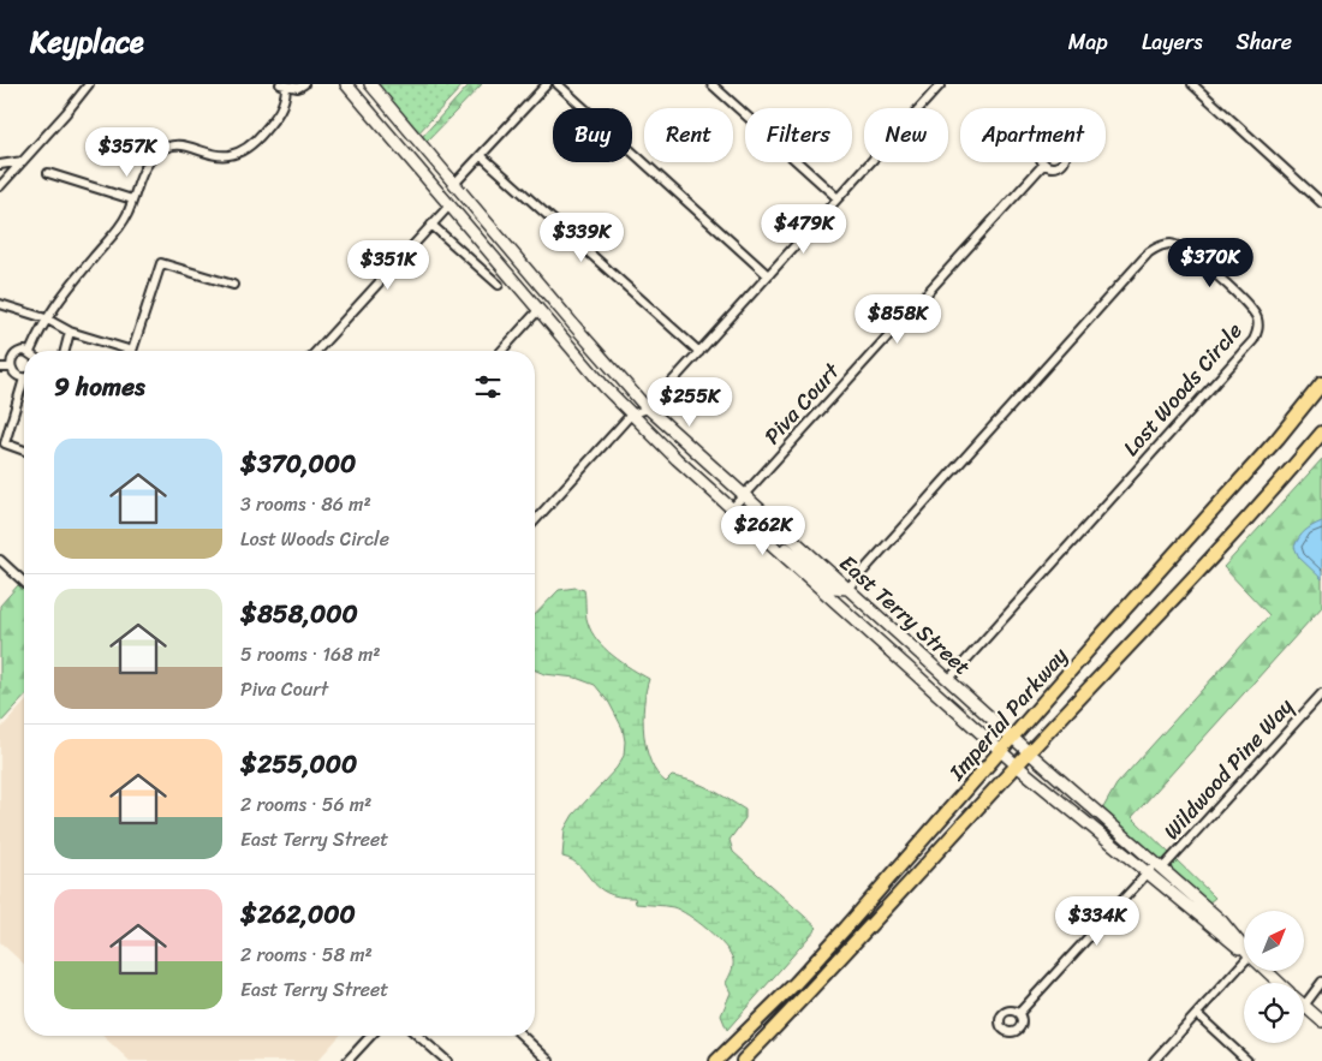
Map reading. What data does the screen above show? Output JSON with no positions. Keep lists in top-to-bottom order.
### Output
{
  "streets": {
    "main road": ["Imperial Parkway"],
    "street": [
      "Lost Woods Circle",
      "Piva Court",
      "East Terry Street",
      "Wildwood Pine Way"
    ]
  },
  "crossings": [
    ["Lost Woods Circle", "East Terry Street"],
    ["Piva Court", "East Terry Street"],
    ["East Terry Street", "Imperial Parkway"],
    ["East Terry Street", "Wildwood Pine Way"]
  ],
  "north": "top right",
  "page": {
    "header": "Keyplace",
    "nav": ["Map", "Layers", "Share"],
    "chip": [
      "Buy",
      "Rent",
      "Filters",
      "New",
      "Apartment"
    ],
    "price": [
      "$357K",
      "$479K",
      "$339K",
      "$370K",
      "$351K",
      "$858K",
      "$255K",
      "$262K",
      "$334K"
    ],
    "heading": "9 homes",
    "list": [
      {
        "name": "$370,000",
        "note": "3 rooms · 86 m² · Lost Woods Circle"
      },
      {
        "name": "$858,000",
        "note": "5 rooms · 168 m² · Piva Court"
      },
      {
        "name": "$255,000",
        "note": "2 rooms · 56 m² · East Terry Street"
      },
      {
        "name": "$262,000",
        "note": "2 rooms · 58 m² · East Terry Street"
      }
    ]
  }
}
